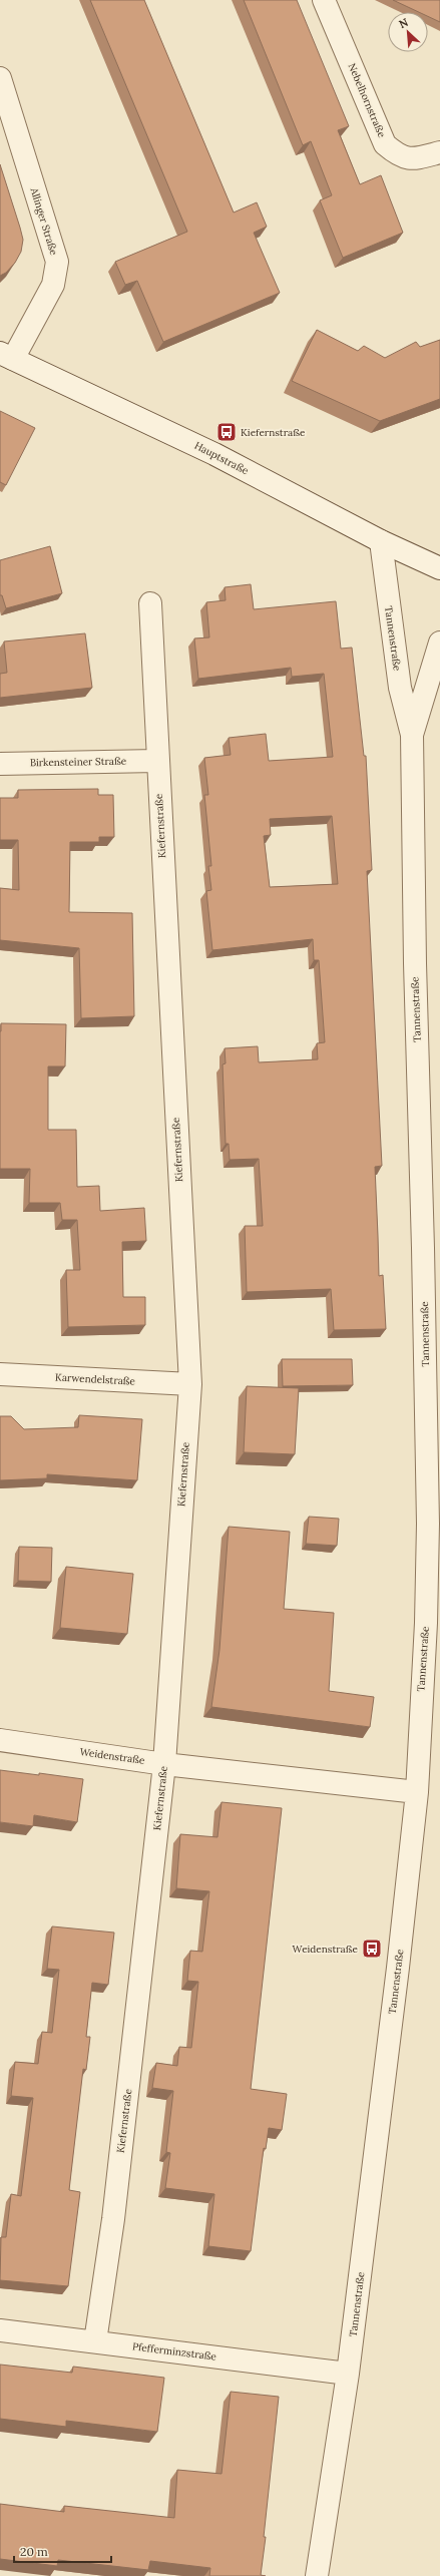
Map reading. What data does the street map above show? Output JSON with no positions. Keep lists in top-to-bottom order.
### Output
{
  "streets": {
    "street": [
      "Nebelhornstraße",
      "Allinger Straße",
      "Hauptstraße",
      "Tannenstraße",
      "Birkensteiner Straße",
      "Kiefernstraße",
      "Karwendelstraße",
      "Weidenstraße",
      "Pfefferminzstraße"
    ]
  },
  "crossings": [
    ["Allinger Straße", "Hauptstraße"],
    ["Hauptstraße", "Tannenstraße"],
    ["Tannenstraße", "Weidenstraße"],
    ["Tannenstraße", "Pfefferminzstraße"],
    ["Birkensteiner Straße", "Kiefernstraße"],
    ["Kiefernstraße", "Karwendelstraße"],
    ["Kiefernstraße", "Weidenstraße"],
    ["Kiefernstraße", "Pfefferminzstraße"]
  ],
  "places": {
    "bus stop": ["Kiefernstraße", "Weidenstraße"]
  },
  "scale_bar": "20 m",
  "north": "top left"
}
